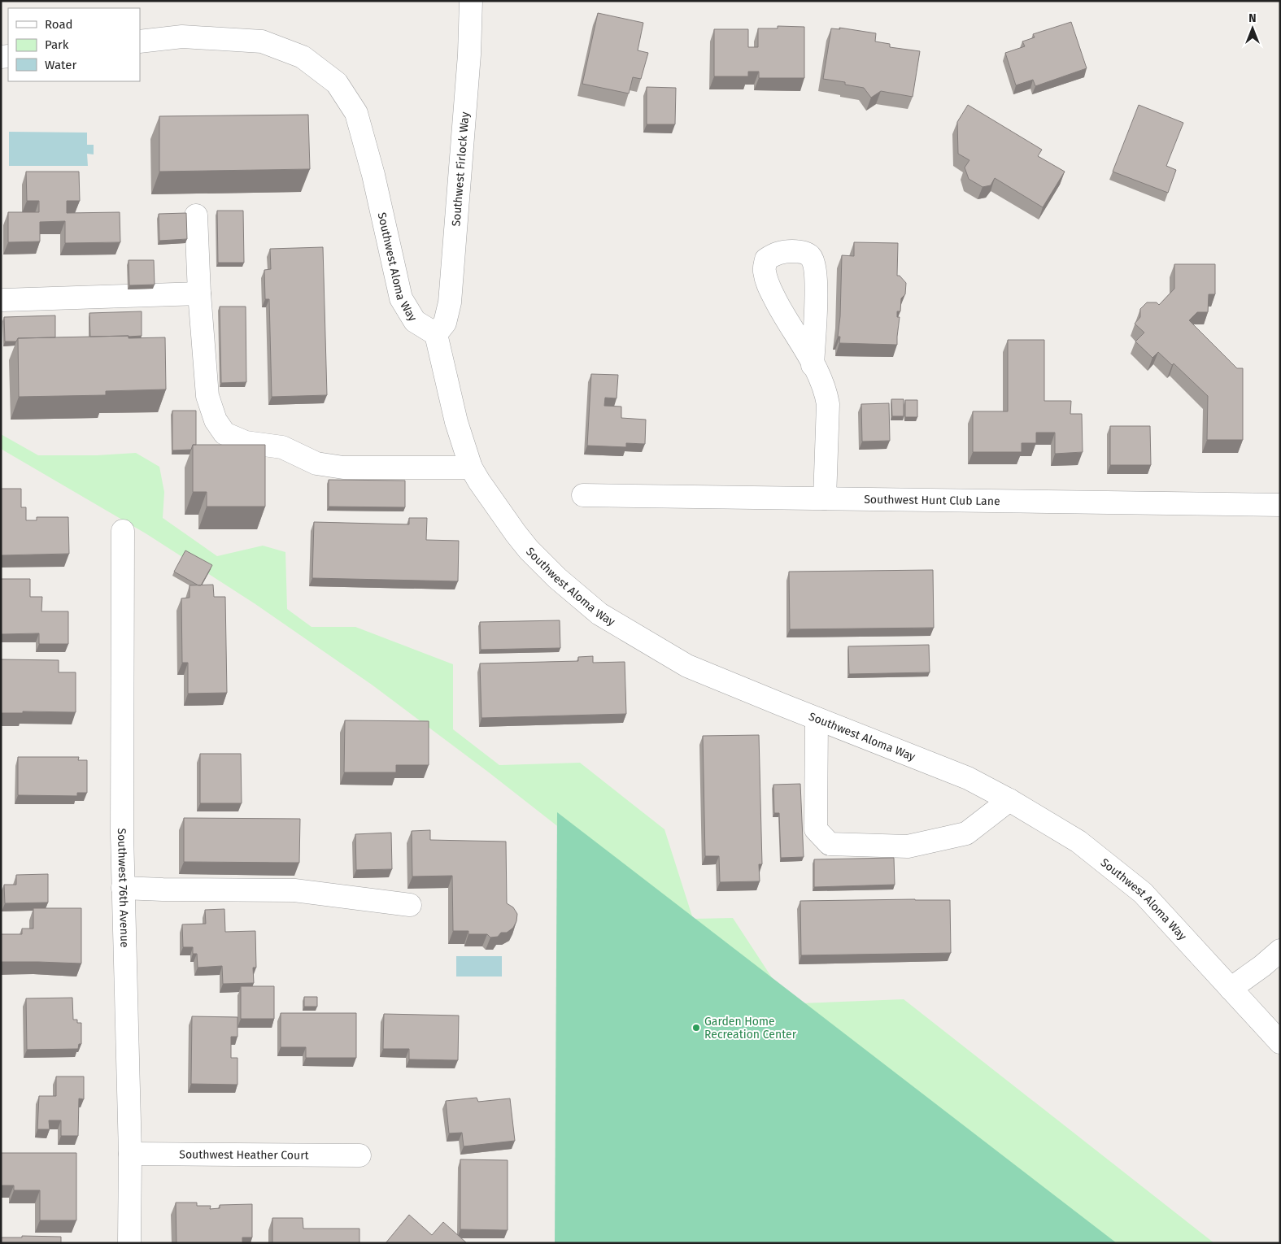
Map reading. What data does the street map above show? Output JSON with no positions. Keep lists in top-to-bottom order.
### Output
{
  "streets": {
    "street": [
      "Southwest Firlock Way",
      "Southwest Aloma Way",
      "Southwest Hunt Club Lane",
      "Southwest 76th Avenue",
      "Southwest Heather Court"
    ]
  },
  "crossings": [
    ["Southwest Firlock Way", "Southwest Aloma Way"],
    ["Southwest 76th Avenue", "Southwest Heather Court"]
  ],
  "places": ["Garden Home Recreation Center"],
  "legend": ["Road", "Park", "Water"],
  "north": "top"
}
